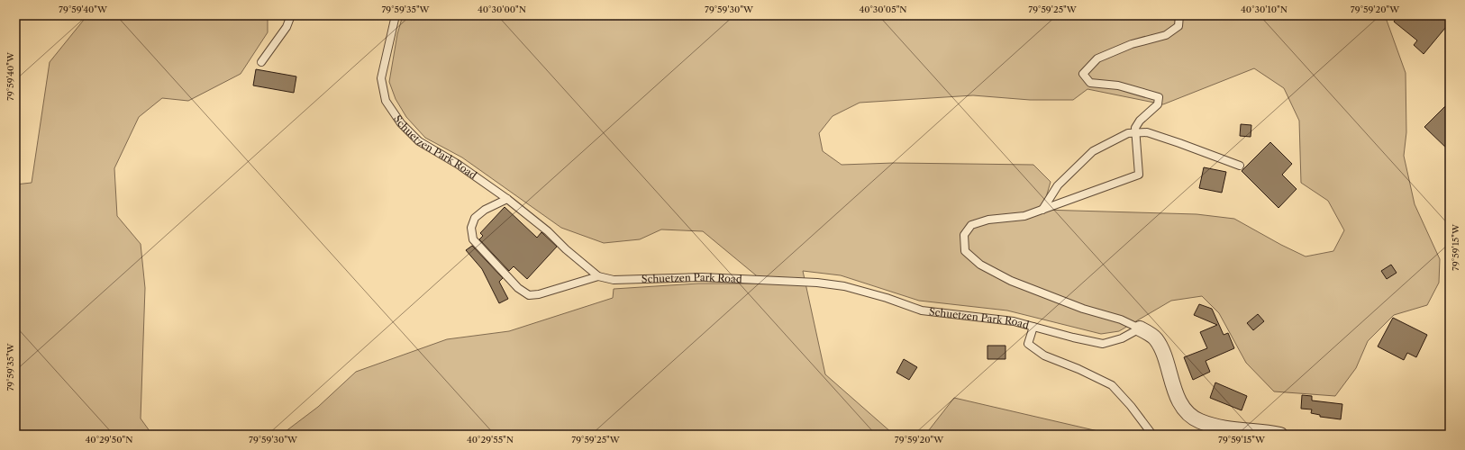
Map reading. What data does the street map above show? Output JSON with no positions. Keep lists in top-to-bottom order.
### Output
{
  "streets": {
    "lane": ["Schuetzen Park Road"]
  },
  "coordinates": [
    "79°59'40\"W",
    "79°59'35\"W",
    "40°30'00\"N",
    "79°59'30\"W",
    "40°30'05\"N",
    "79°59'25\"W",
    "40°30'10\"N",
    "79°59'20\"W",
    "79°59'15\"W",
    "40°29'50\"N",
    "40°29'55\"N"
  ]
}
